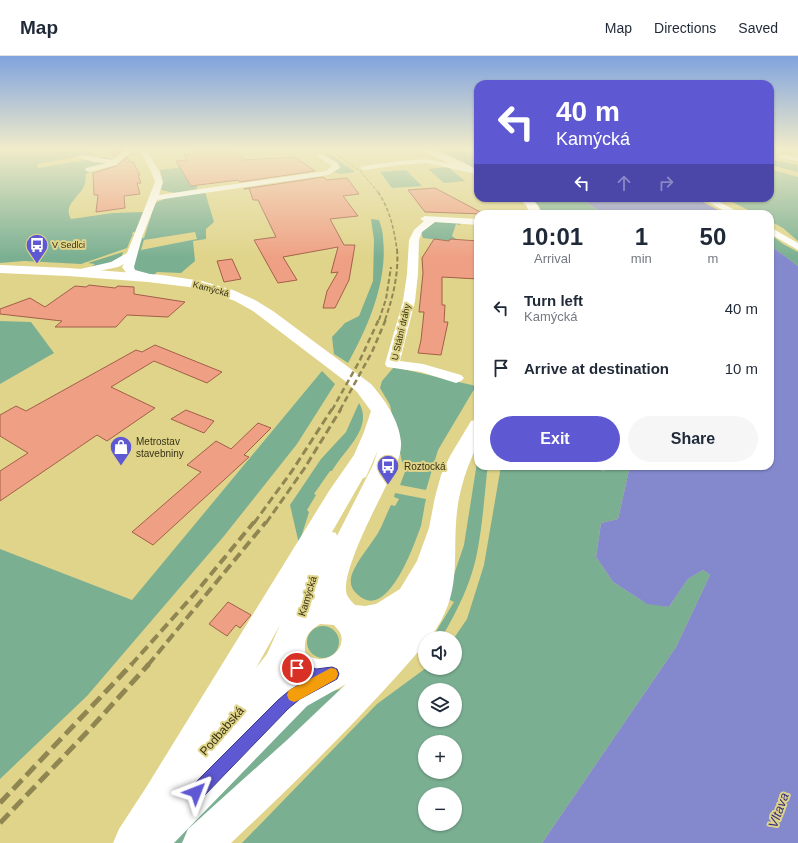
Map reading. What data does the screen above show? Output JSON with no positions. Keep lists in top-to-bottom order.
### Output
{
  "streets": {
    "main road": ["Kamýcká", "Podbabská"],
    "street": ["U Státní dráhy"]
  },
  "crossings": [
    ["Kamýcká", "Podbabská"]
  ],
  "water": ["Vltava"],
  "places": {
    "bus stop": ["V Sedlci", "Roztocká"],
    "shop": ["Metrostav stavebniny"]
  },
  "page": {
    "header": "Map",
    "nav": ["Map", "Directions", "Saved"],
    "turn": ["40 m", "Kamýcká"],
    "eta": [
      "10:01",
      "Arrival",
      "1",
      "min",
      "50",
      "m"
    ],
    "list": [
      {
        "name": "Turn left",
        "note": "Kamýcká",
        "value": "40 m"
      },
      {
        "name": "Arrive at destination",
        "value": "10 m"
      }
    ],
    "buttons": ["Exit", "Share"],
    "map_buttons": ["+", "−"]
  }
}
